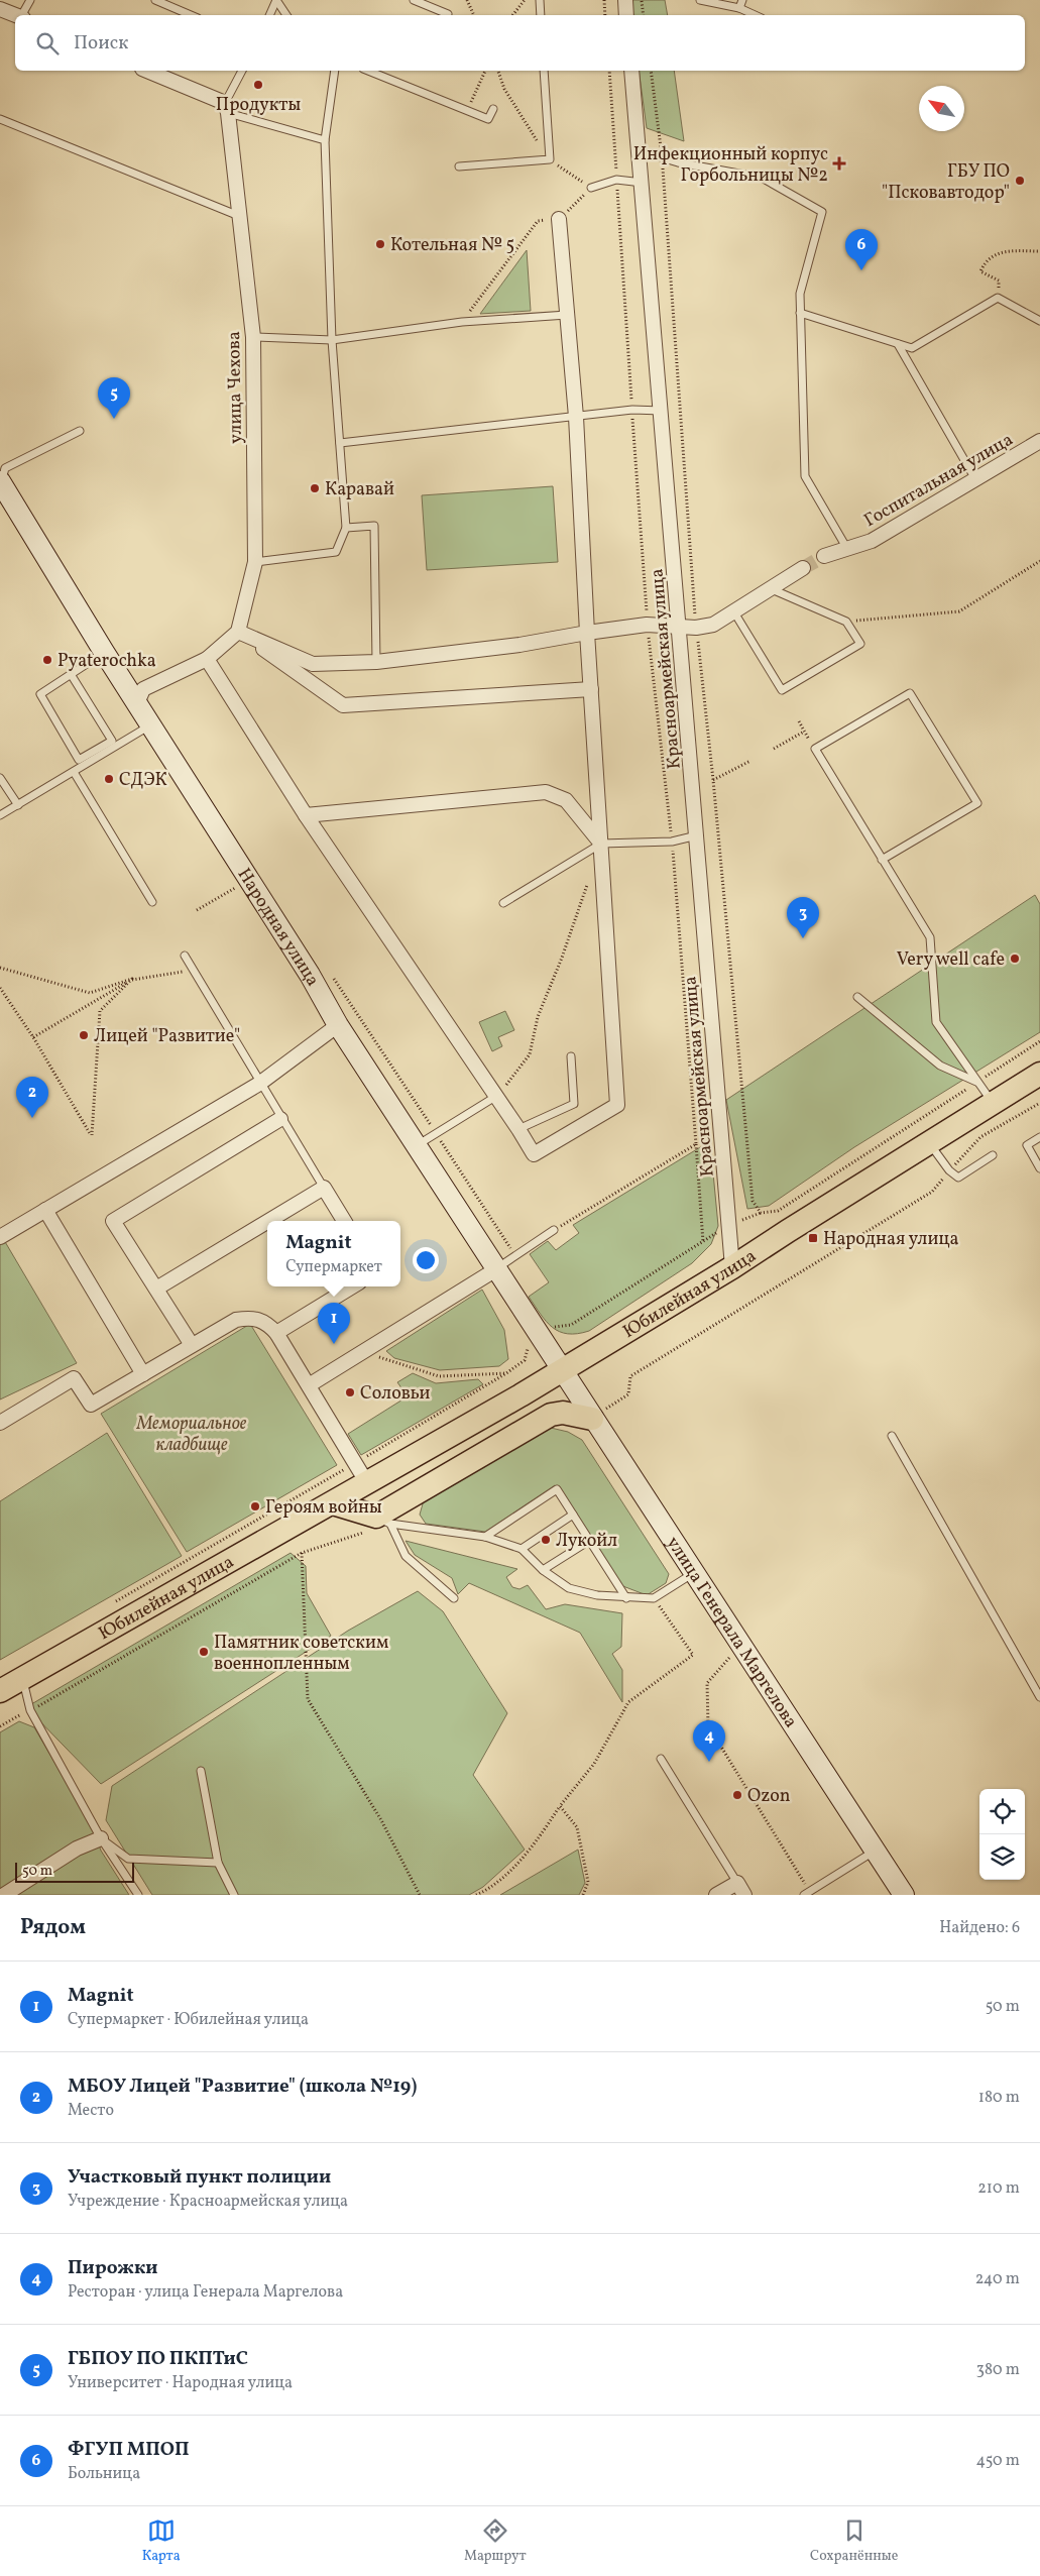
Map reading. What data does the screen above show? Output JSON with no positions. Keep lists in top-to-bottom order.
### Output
{
  "streets": {
    "main road": ["Юбилейная улица"],
    "street": [
      "улица Чехова",
      "Госпитальная улица",
      "Красноармейская улица",
      "Народная улица",
      "улица Генерала Маргелова"
    ]
  },
  "crossings": [
    ["Красноармейская улица", "Юбилейная улица"],
    ["Народная улица", "Юбилейная улица"],
    ["Народная улица", "улица Генерала Маргелова"],
    ["Юбилейная улица", "улица Генерала Маргелова"]
  ],
  "parks": ["Мемориальное кладбище"],
  "places": {
    "other": [
      "Продукты",
      "ГБУ ПО \"Псковавтодор\"",
      "Котельная № 5",
      "Каравай",
      "Pyaterochka",
      "СДЭК",
      "Very well cafe",
      "Лицей \"Развитие\"",
      "Соловьи",
      "Героям войны",
      "Лукойл",
      "Памятник советским военнопленным",
      "Ozon"
    ],
    "health": ["Инфекционный корпус Горбольницы №2"],
    "transit": ["Народная улица"]
  },
  "scale_bar": "50 m",
  "north": "top left",
  "page": {
    "search": "Поиск",
    "pins": [
      "6",
      "5",
      "3",
      "2",
      "1",
      "4"
    ],
    "popup": ["Magnit", "Супермаркет"],
    "scale": "50 m",
    "heading": ["Рядом", "Найдено: 6"],
    "list": [
      {
        "mark": "1",
        "name": "Magnit",
        "note": "Супермаркет · Юбилейная улица",
        "value": "50 m"
      },
      {
        "mark": "2",
        "name": "МБОУ Лицей \"Развитие\" (школа №19)",
        "note": "Место",
        "value": "180 m"
      },
      {
        "mark": "3",
        "name": "Участковый пункт полиции",
        "note": "Учреждение · Красноармейская улица",
        "value": "210 m"
      },
      {
        "mark": "4",
        "name": "Пирожки",
        "note": "Ресторан · улица Генерала Маргелова",
        "value": "240 m"
      },
      {
        "mark": "5",
        "name": "ГБПОУ ПО ПКПТиС",
        "note": "Университет · Народная улица",
        "value": "380 m"
      },
      {
        "mark": "6",
        "name": "ФГУП МПОП",
        "note": "Больница",
        "value": "450 m"
      }
    ],
    "nav": ["Карта", "Маршрут", "Сохранённые"]
  }
}
